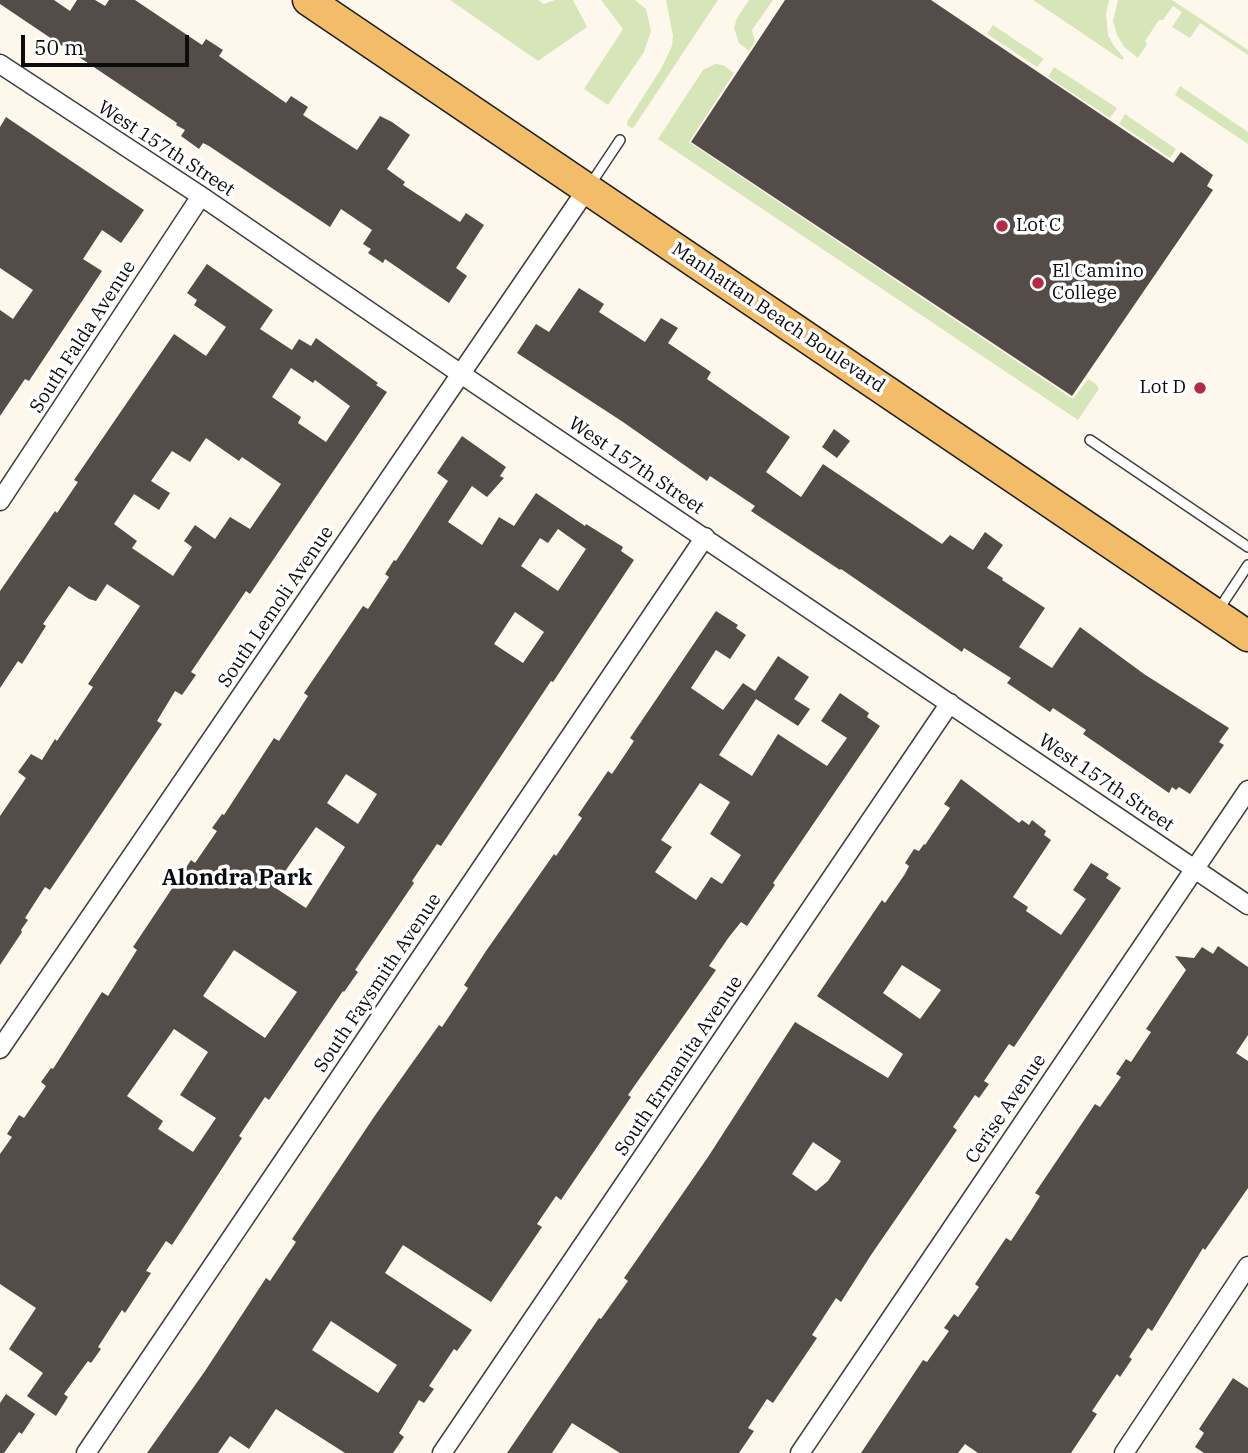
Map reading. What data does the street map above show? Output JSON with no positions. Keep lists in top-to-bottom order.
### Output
{
  "streets": {
    "main road": ["Manhattan Beach Boulevard"],
    "street": [
      "West 157th Street",
      "South Falda Avenue",
      "South Lemoli Avenue",
      "South Faysmith Avenue",
      "South Ermanita Avenue",
      "Cerise Avenue"
    ]
  },
  "crossings": [
    ["West 157th Street", "South Falda Avenue"],
    ["West 157th Street", "South Lemoli Avenue"],
    ["West 157th Street", "South Faysmith Avenue"],
    ["West 157th Street", "South Ermanita Avenue"],
    ["West 157th Street", "Cerise Avenue"],
    ["Manhattan Beach Boulevard", "South Lemoli Avenue"]
  ],
  "districts": ["Alondra Park"],
  "places": ["Lot C", "El Camino College", "Lot D"],
  "scale_bar": "50 m"
}
